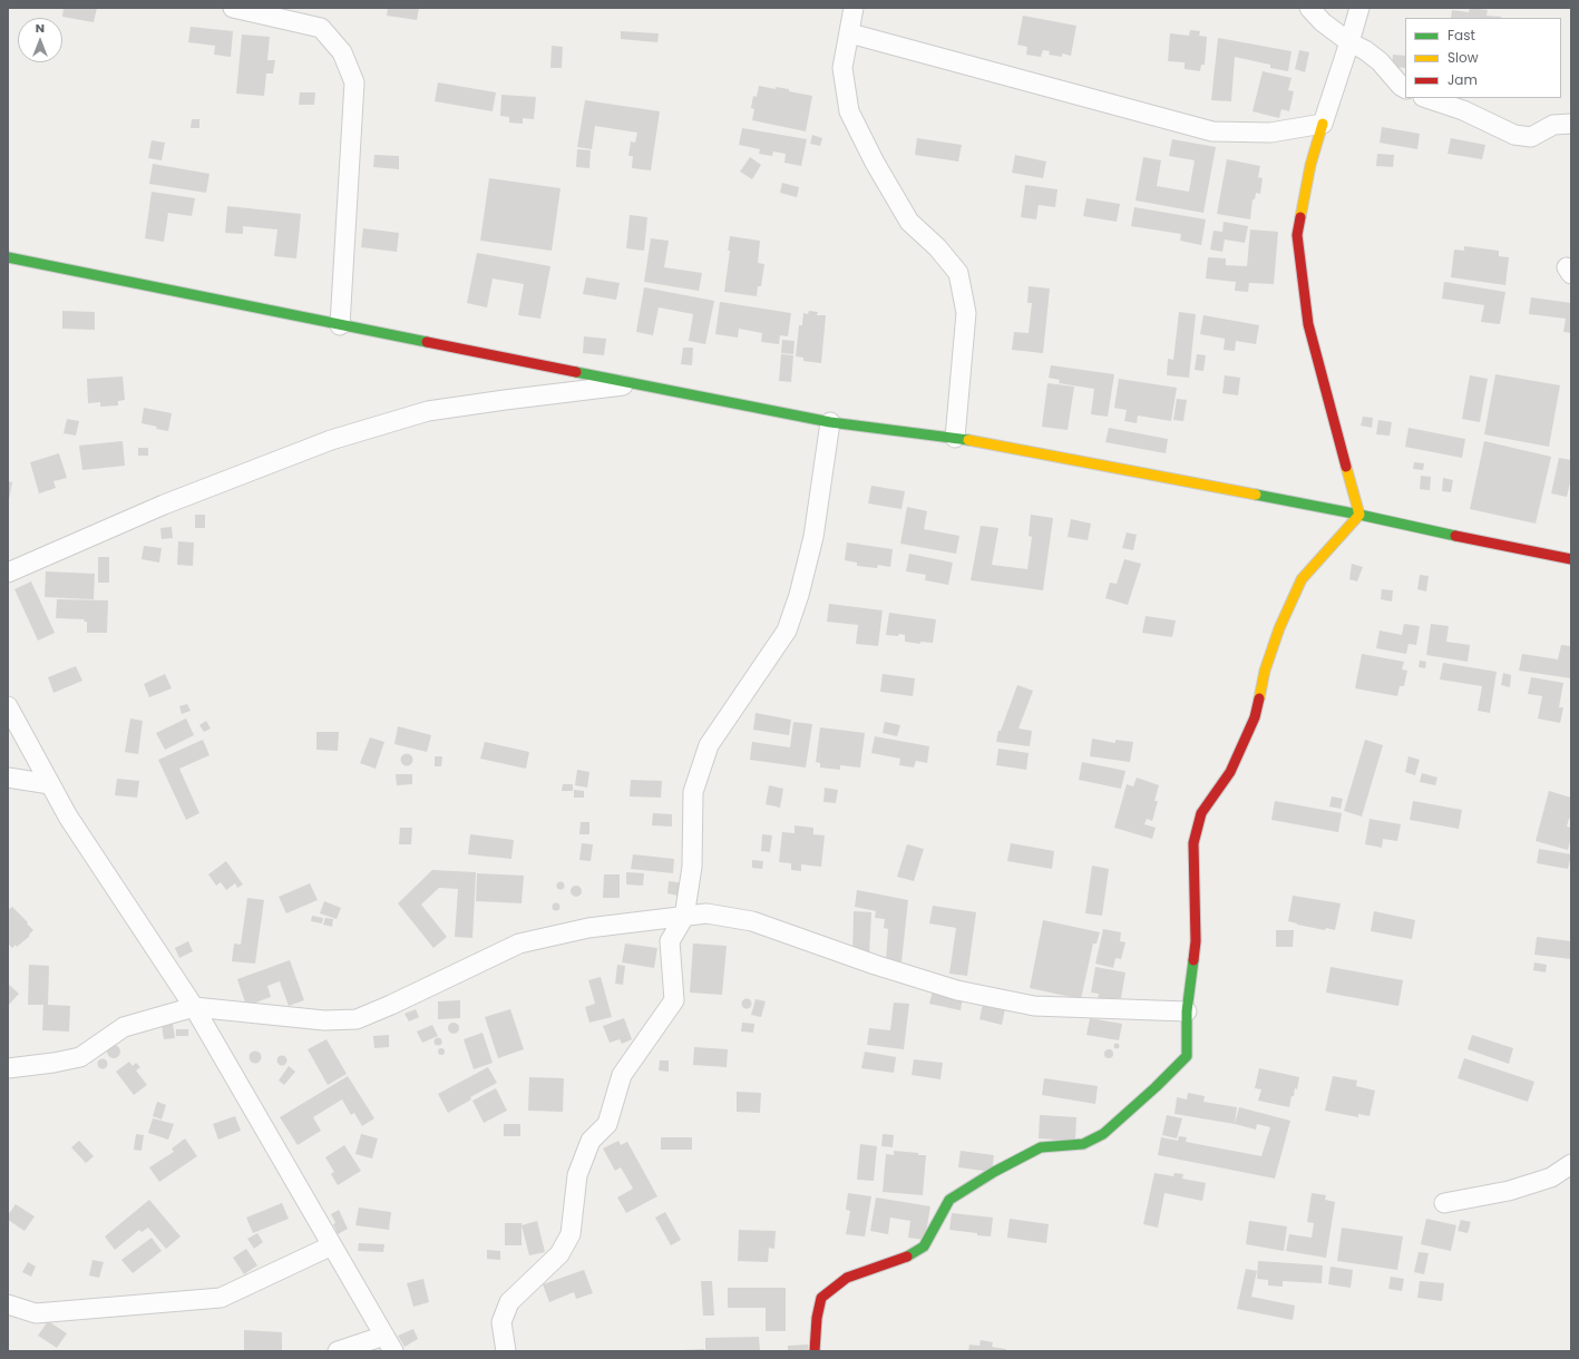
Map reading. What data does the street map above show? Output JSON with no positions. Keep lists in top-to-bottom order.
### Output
{
  "legend": ["Fast", "Slow", "Jam"],
  "north": "top"
}
